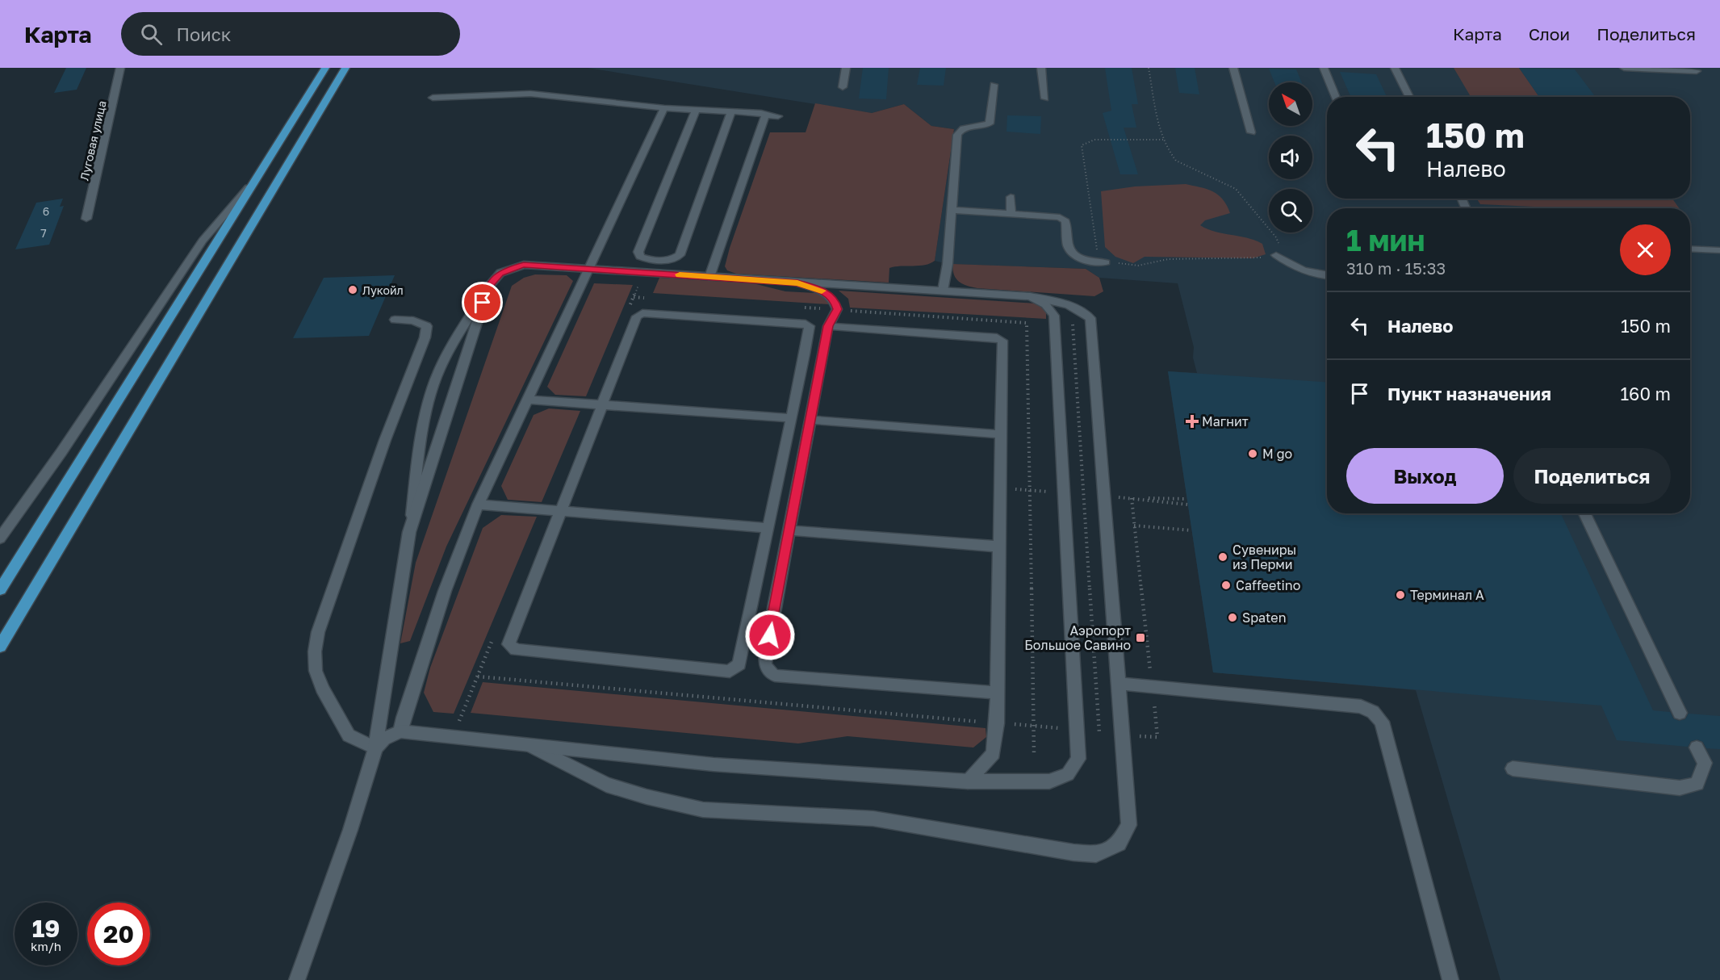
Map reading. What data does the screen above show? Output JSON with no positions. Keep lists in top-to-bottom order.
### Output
{
  "streets": {
    "street": ["Луговая улица"]
  },
  "places": {
    "other": [
      "Лукойл",
      "М go",
      "Сувениры из Перми",
      "Caffeetino",
      "Терминал А",
      "Spaten"
    ],
    "health": ["Магнит"],
    "transit": ["Аэропорт Большое Савино"]
  },
  "house_numbers": ["6", "7"],
  "north": "top left",
  "page": {
    "header": "Карта",
    "search": "Поиск",
    "nav": ["Карта", "Слои", "Поделиться"],
    "turn": ["150 m", "Налево"],
    "heading": ["1 мин", "310 m · 15:33"],
    "list": [
      {
        "name": "Налево",
        "value": "150 m"
      },
      {
        "name": "Пункт назначения",
        "value": "160 m"
      }
    ],
    "buttons": ["Выход", "Поделиться"],
    "speed": "19 km/h",
    "limit": "20"
  }
}
